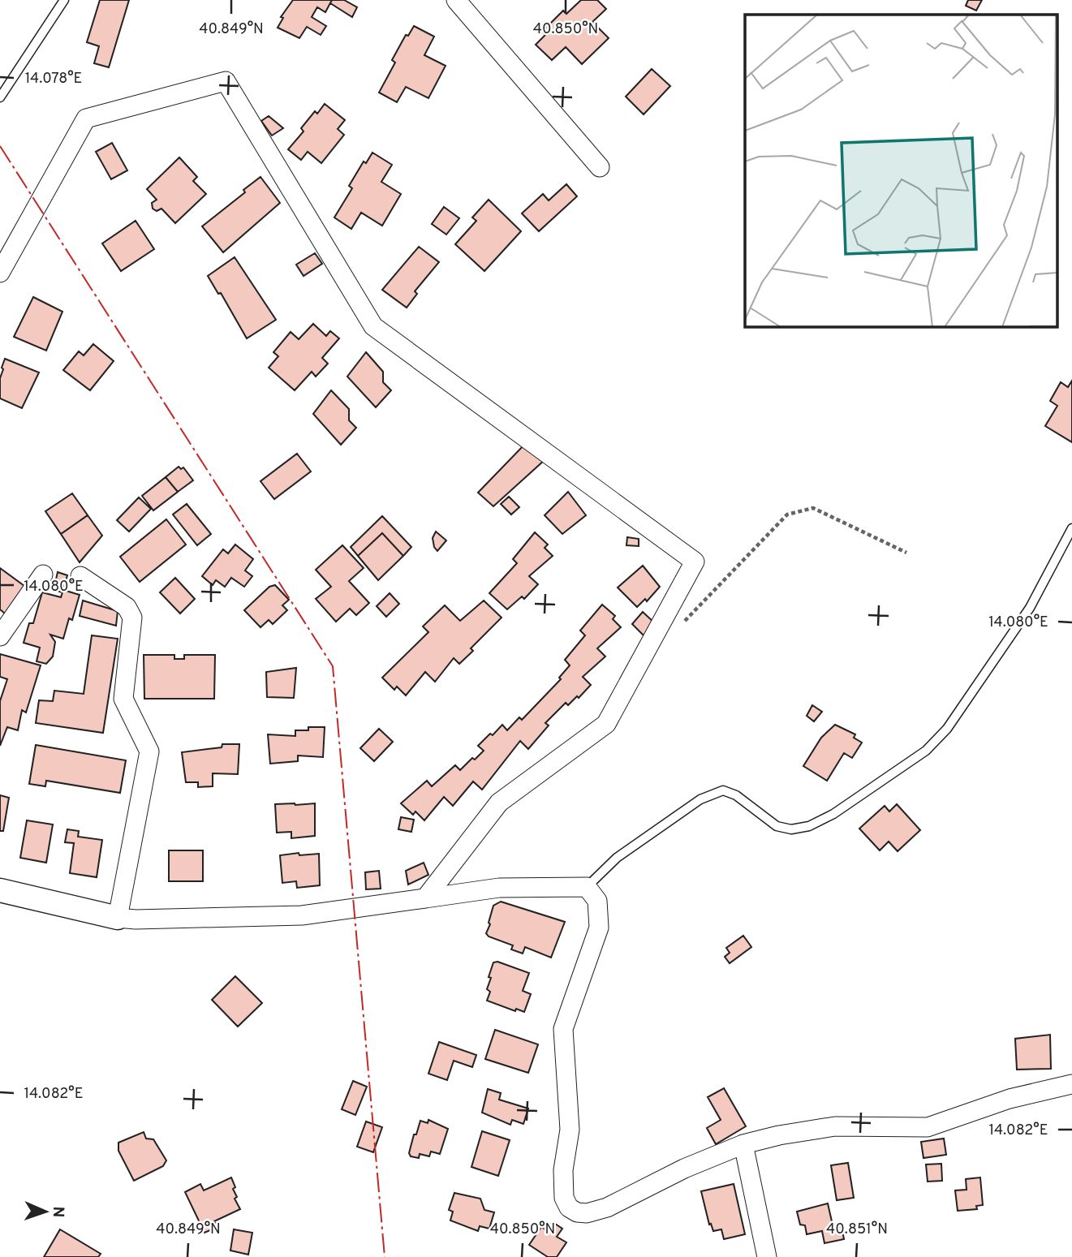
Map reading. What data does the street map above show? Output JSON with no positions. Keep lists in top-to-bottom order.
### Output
{
  "north": "right",
  "coordinates": [
    "40.849°N",
    "40.850°N",
    "14.078°E",
    "14.080°E",
    "14.082°E",
    "40.851°N"
  ]
}
